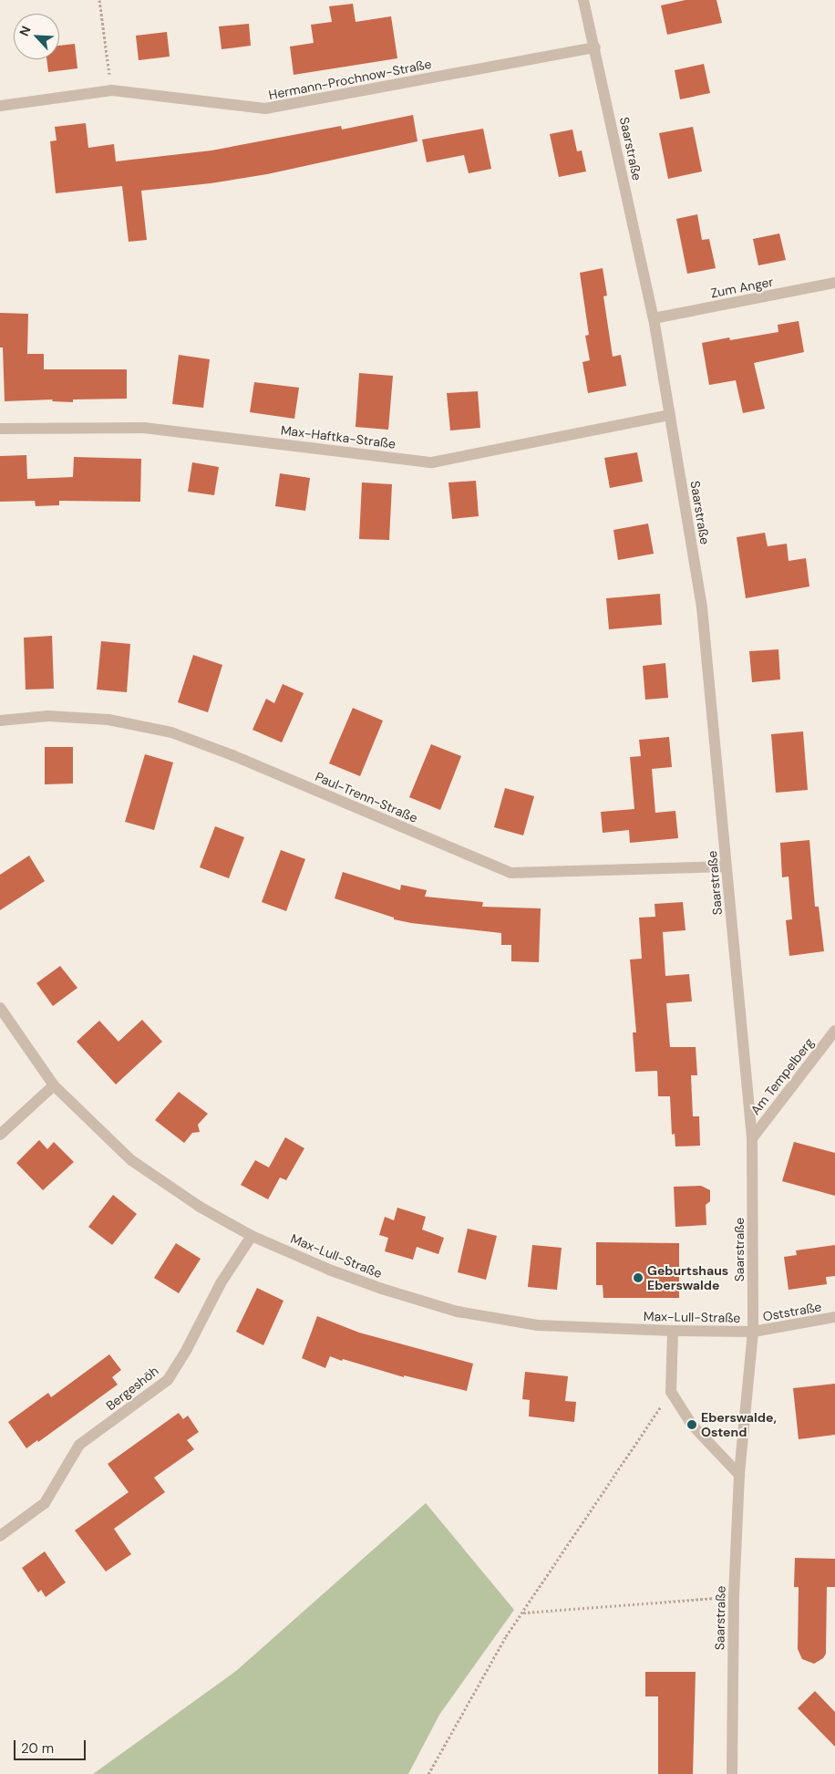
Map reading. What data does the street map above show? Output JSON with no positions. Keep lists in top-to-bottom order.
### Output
{
  "streets": {
    "street": [
      "Hermann-Prochnow-Straße",
      "Saarstraße",
      "Zum Anger",
      "Max-Haftka-Straße",
      "Paul-Trenn-Straße",
      "Am Tempelberg",
      "Max-Lull-Straße",
      "Oststraße",
      "Bergeshöh"
    ]
  },
  "crossings": [
    ["Hermann-Prochnow-Straße", "Saarstraße"],
    ["Saarstraße", "Zum Anger"],
    ["Saarstraße", "Max-Haftka-Straße"],
    ["Saarstraße", "Paul-Trenn-Straße"],
    ["Saarstraße", "Am Tempelberg"],
    ["Saarstraße", "Max-Lull-Straße"],
    ["Saarstraße", "Oststraße"],
    ["Max-Lull-Straße", "Oststraße"],
    ["Max-Lull-Straße", "Bergeshöh"]
  ],
  "places": ["Geburtshaus Eberswalde", "Eberswalde, Ostend"],
  "scale_bar": "20 m",
  "north": "top left"
}
